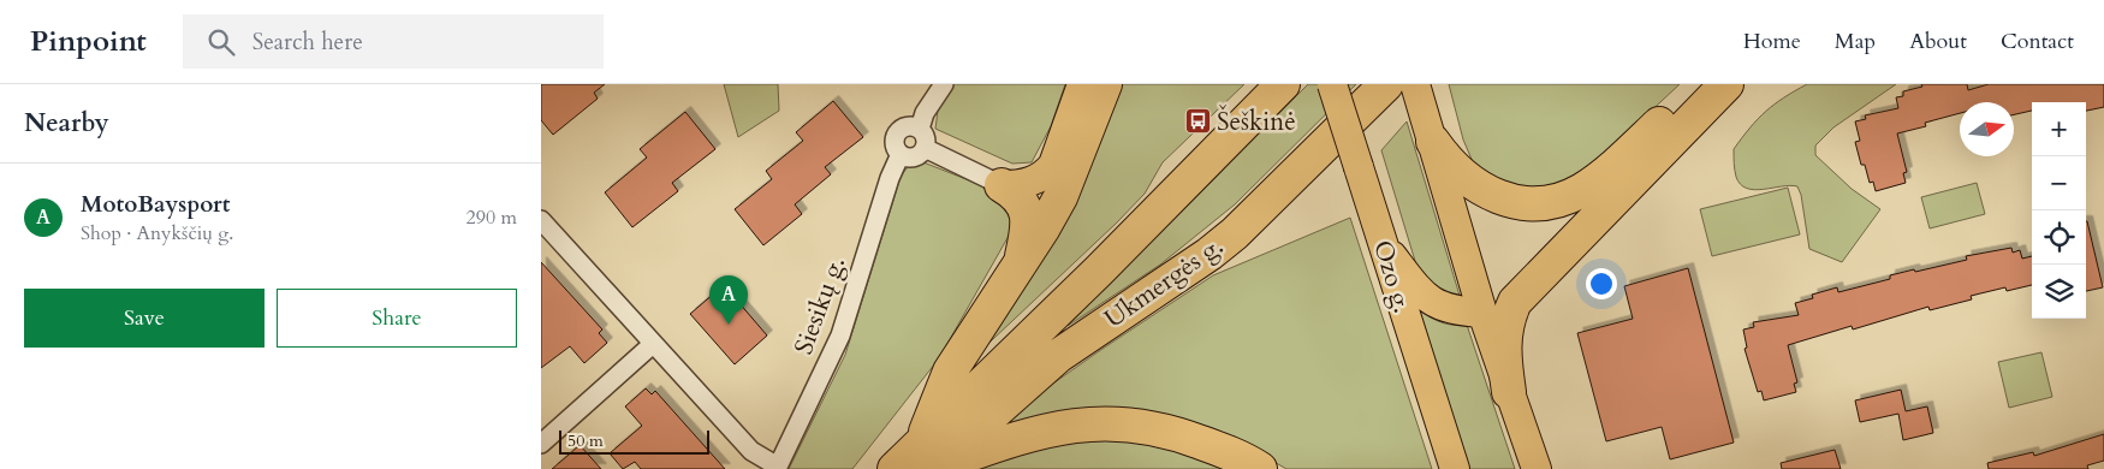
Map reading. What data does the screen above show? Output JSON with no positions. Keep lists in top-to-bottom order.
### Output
{
  "streets": {
    "highway": ["Ukmergės g."],
    "main road": ["Ozo g."],
    "street": ["Siesikų g."]
  },
  "places": {
    "bus stop": ["Šeškinė"]
  },
  "scale_bar": "50 m",
  "north": "right",
  "page": {
    "header": "Pinpoint",
    "search": "Search here",
    "nav": [
      "Home",
      "Map",
      "About",
      "Contact"
    ],
    "heading": "Nearby",
    "map_buttons": ["+", "−"],
    "list": [
      {
        "mark": "A",
        "name": "MotoBaysport",
        "note": "Shop · Anykščių g.",
        "value": "290 m"
      }
    ],
    "buttons": ["Save", "Share"],
    "pins": "A",
    "scale": "50 m"
  }
}
